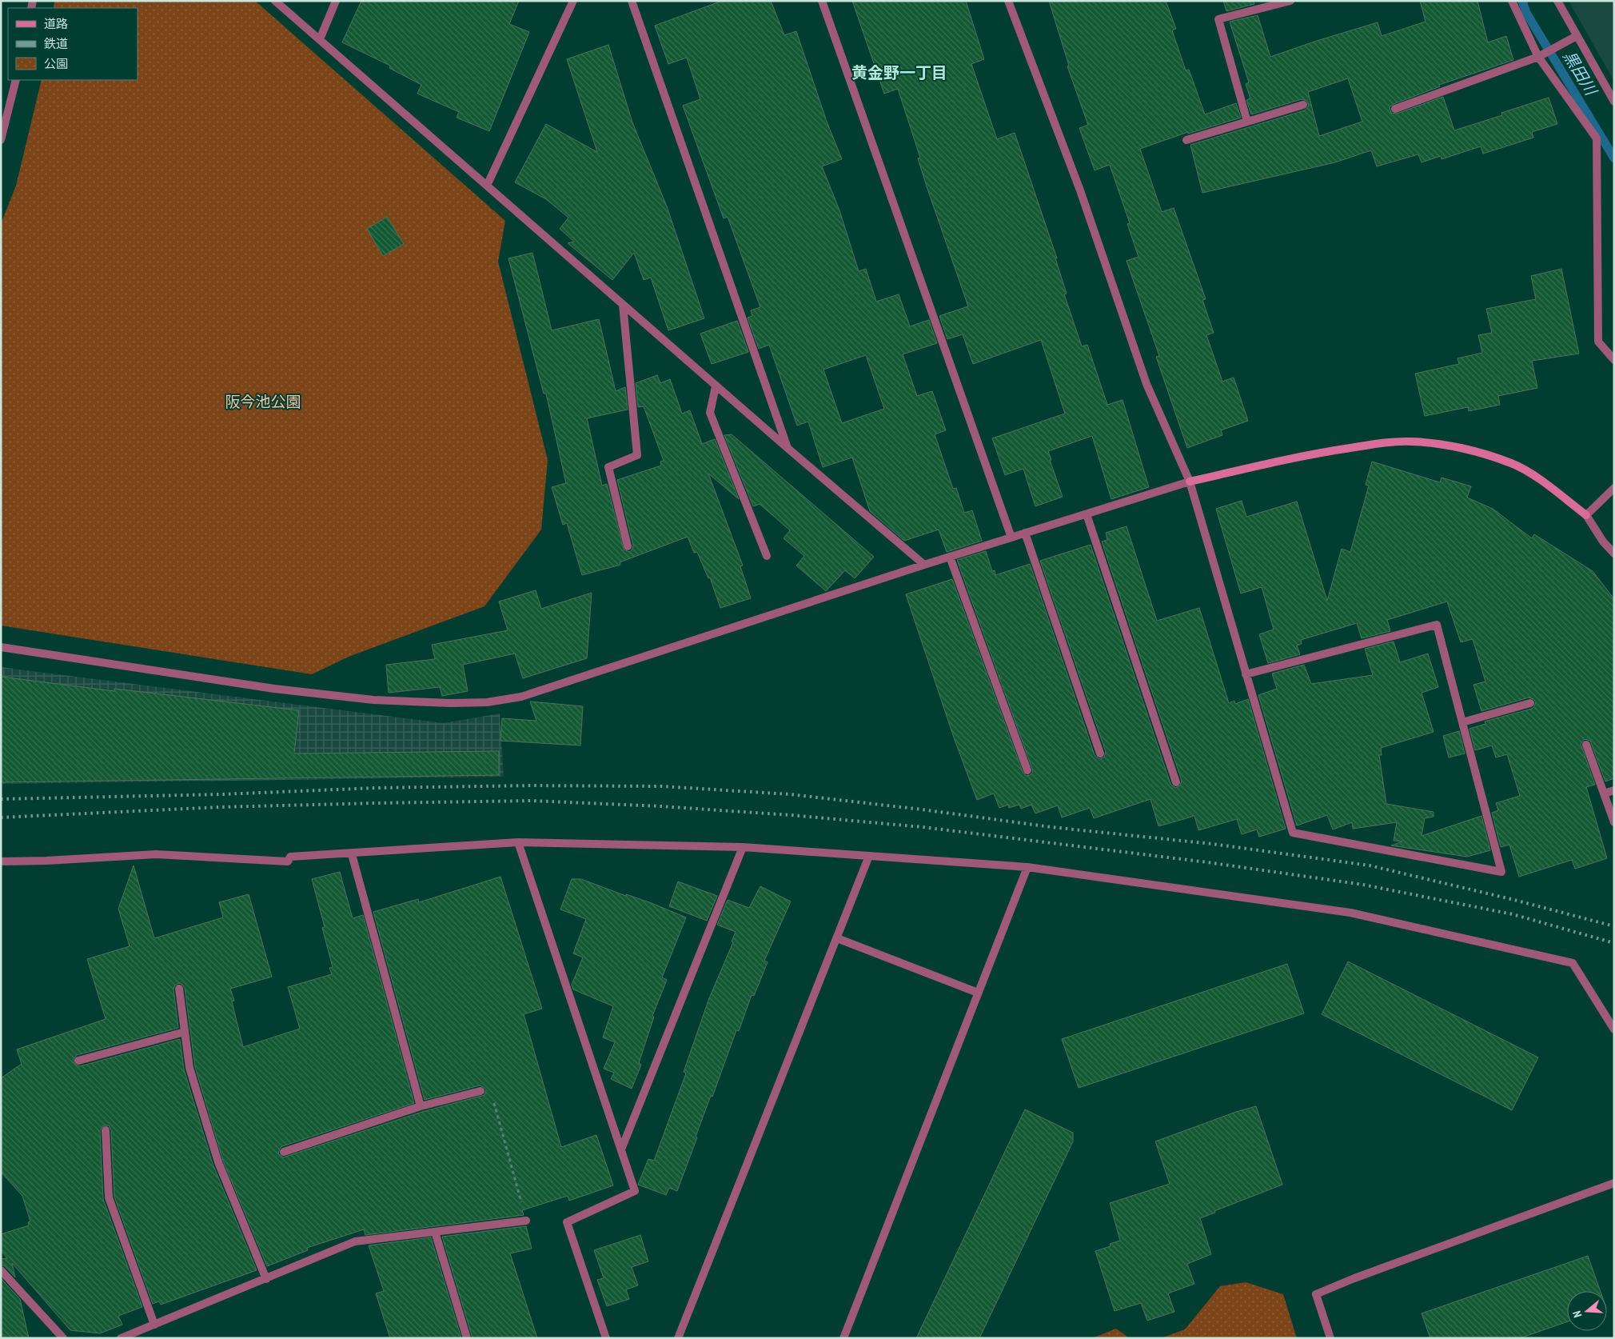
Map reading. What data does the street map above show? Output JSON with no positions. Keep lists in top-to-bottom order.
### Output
{
  "districts": ["黄金野一丁目"],
  "water": ["黒田川"],
  "parks": ["阪今池公園"],
  "legend": ["道路", "鉄道", "公園"],
  "north": "left"
}
